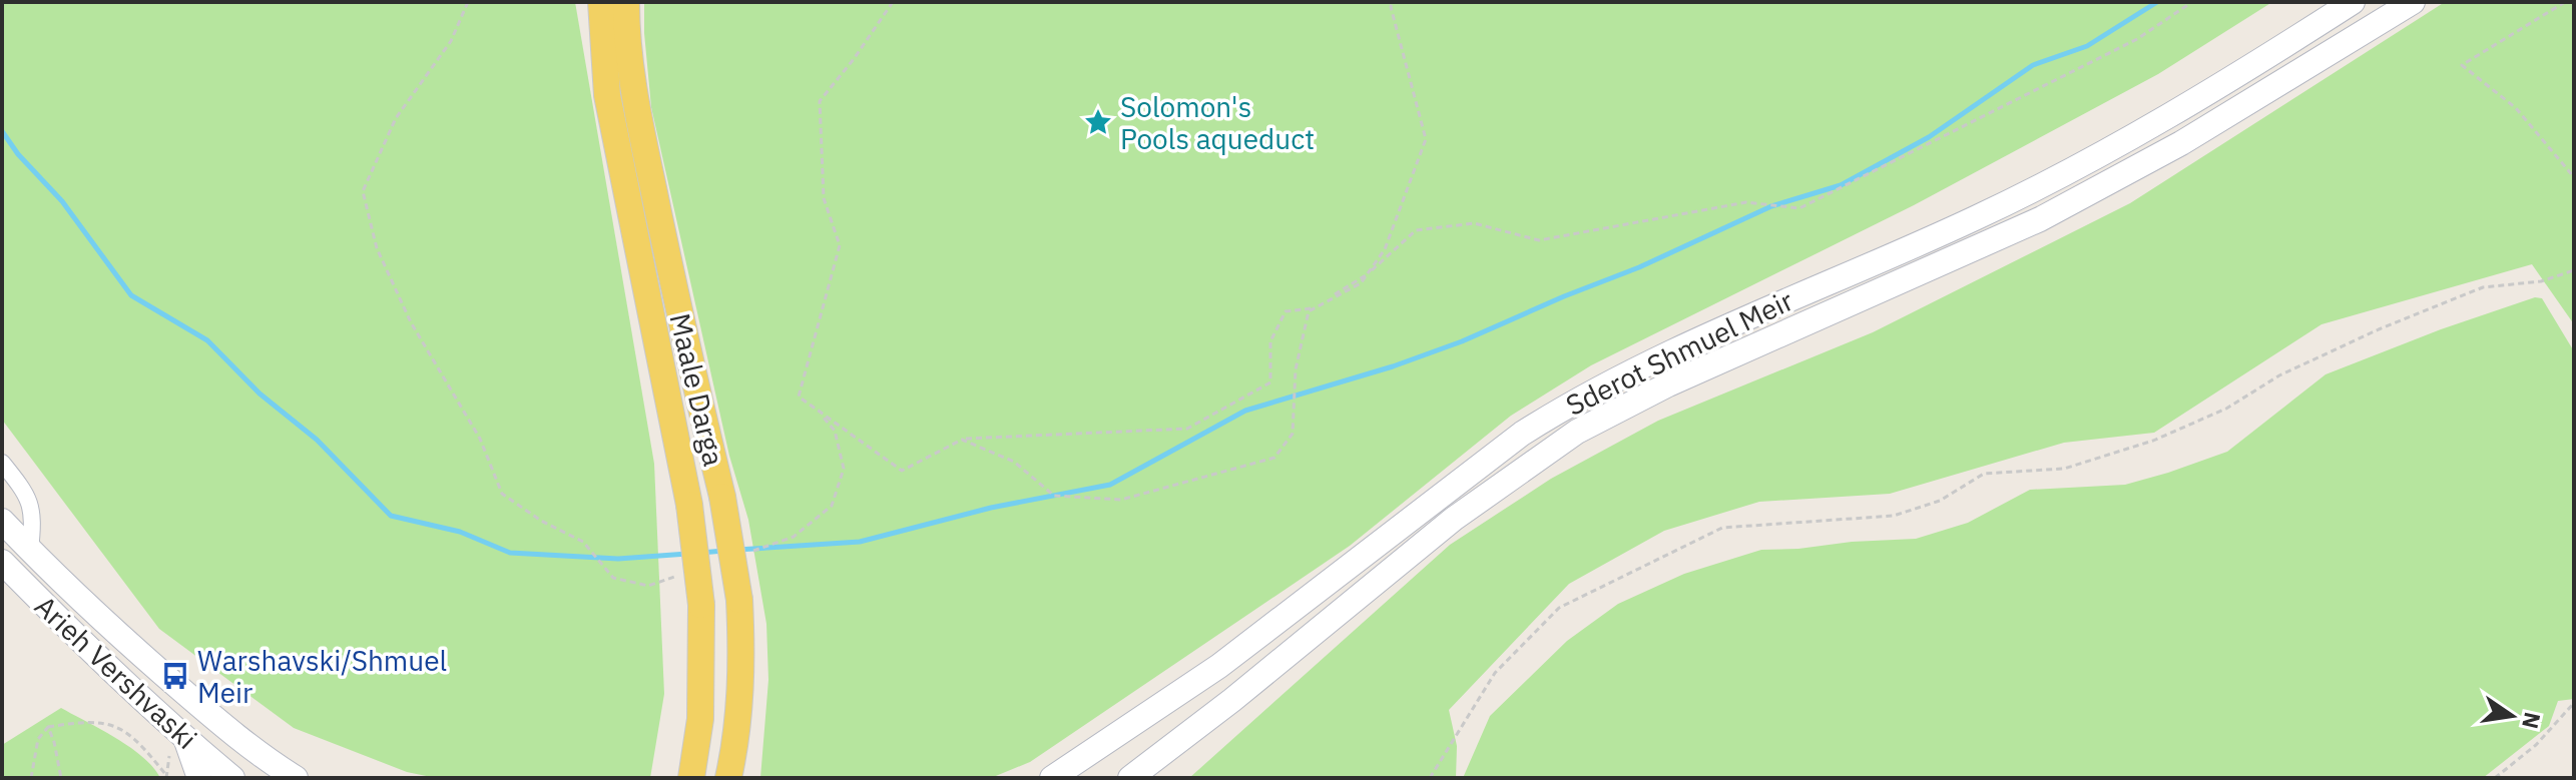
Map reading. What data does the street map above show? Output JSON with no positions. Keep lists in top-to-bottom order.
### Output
{
  "streets": {
    "main road": ["Sderot Shmuel Meir", "Maale Darga", "Arieh Vershvaski"]
  },
  "places": {
    "place": ["Solomon's Pools aqueduct"],
    "bus stop": ["Warshavski/Shmuel Meir"]
  },
  "north": "right"
}
